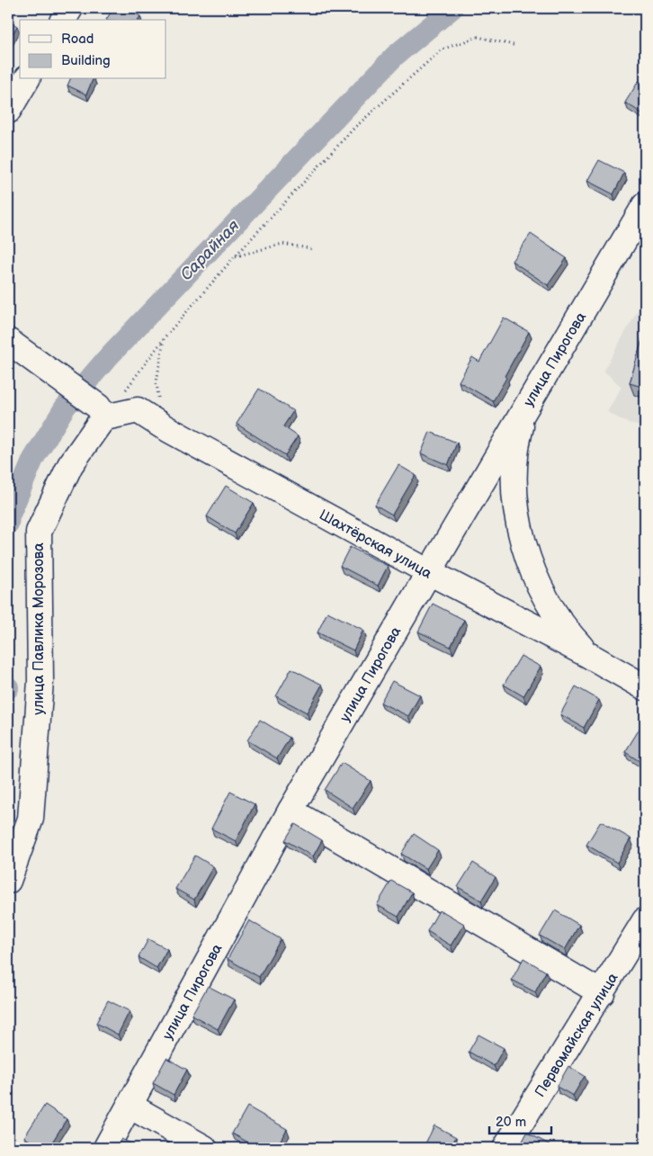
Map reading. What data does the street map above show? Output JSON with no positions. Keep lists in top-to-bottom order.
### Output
{
  "streets": {
    "street": [
      "улица Пирогова",
      "Шахтёрская улица",
      "улица Павлика Морозова",
      "Первомайская улица"
    ]
  },
  "crossings": [
    ["улица Пирогова", "Шахтёрская улица"],
    ["Шахтёрская улица", "улица Павлика Морозова"]
  ],
  "water": ["Сарайная"],
  "legend": ["Road", "Building"],
  "scale_bar": "20 m"
}
